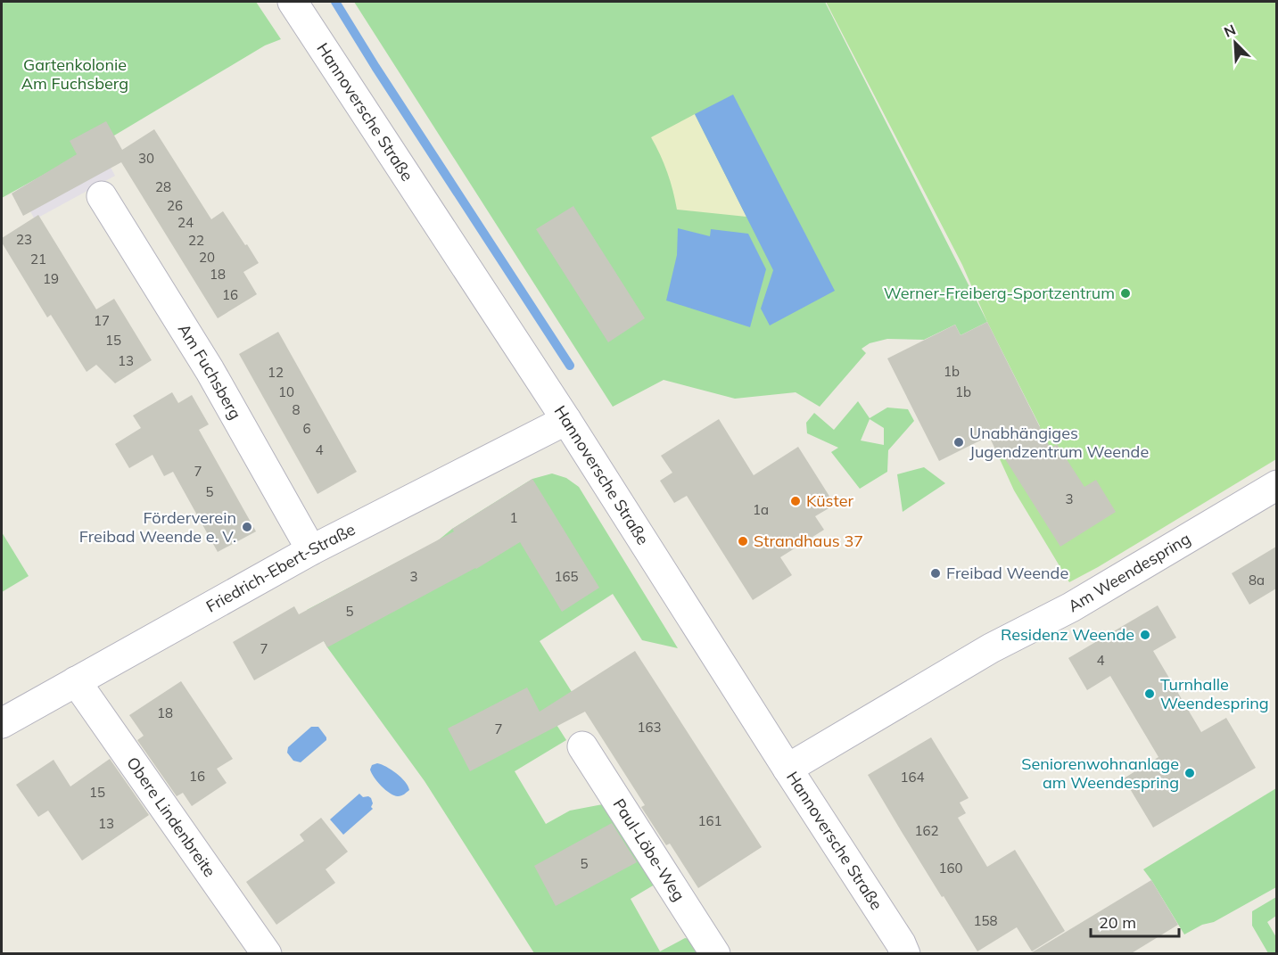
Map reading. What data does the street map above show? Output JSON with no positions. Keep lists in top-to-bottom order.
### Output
{
  "streets": {
    "street": [
      "Hannoversche Straße",
      "Am Fuchsberg",
      "Friedrich-Ebert-Straße",
      "Am Weendespring",
      "Obere Lindenbreite",
      "Paul-Löbe-Weg"
    ]
  },
  "crossings": [
    ["Hannoversche Straße", "Friedrich-Ebert-Straße"],
    ["Hannoversche Straße", "Am Weendespring"],
    ["Am Fuchsberg", "Friedrich-Ebert-Straße"],
    ["Friedrich-Ebert-Straße", "Obere Lindenbreite"]
  ],
  "parks": ["Gartenkolonie Am Fuchsberg"],
  "places": [
    "Werner-Freiberg-Sportzentrum",
    "Unabhängiges Jugendzentrum Weende",
    "Küster",
    "Förderverein Freibad Weende e. V.",
    "Strandhaus 37",
    "Freibad Weende",
    "Residenz Weende",
    "Turnhalle Weendespring",
    "Seniorenwohnanlage am Weendespring"
  ],
  "house_numbers": [
    "30",
    "28",
    "26",
    "24",
    "23",
    "22",
    "20",
    "21",
    "18",
    "19",
    "16",
    "17",
    "15",
    "13",
    "1b",
    "12",
    "10",
    "1b",
    "8",
    "6",
    "4",
    "7",
    "5",
    "3",
    "1a",
    "1",
    "3",
    "165",
    "8a",
    "5",
    "7",
    "4",
    "18",
    "163",
    "7",
    "16",
    "164",
    "15",
    "161",
    "13",
    "162",
    "5",
    "160",
    "158"
  ],
  "scale_bar": "20 m",
  "north": "top left"
}
